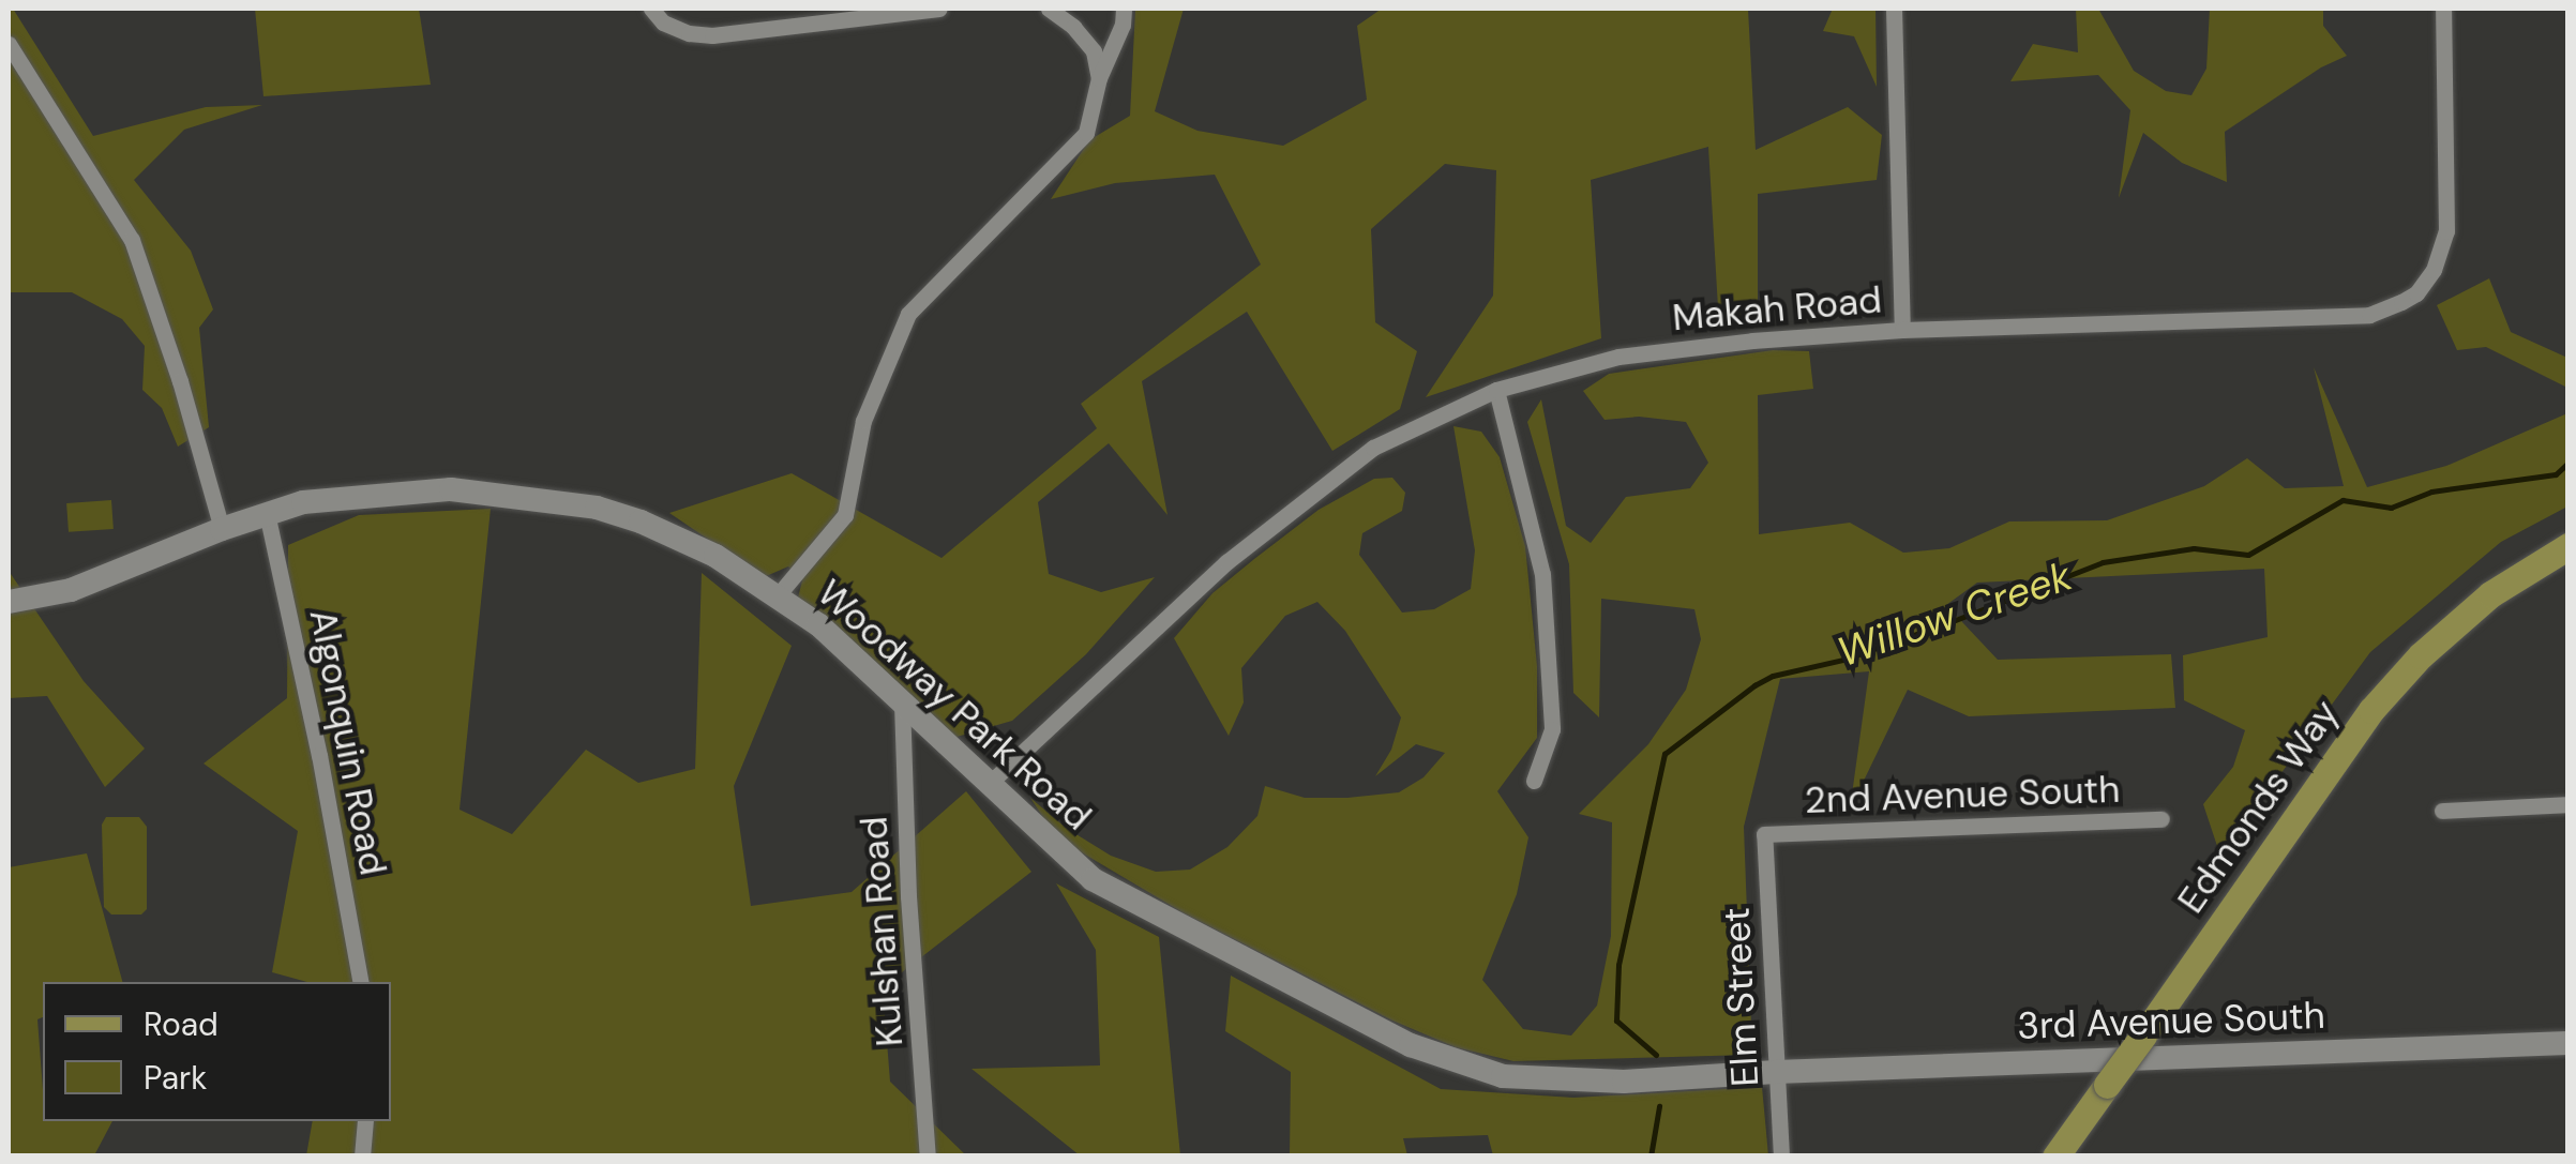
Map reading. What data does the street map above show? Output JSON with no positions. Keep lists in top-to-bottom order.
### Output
{
  "streets": {
    "main road": ["Edmonds Way"],
    "street": [
      "Makah Road",
      "Woodway Park Road",
      "Algonquin Road",
      "2nd Avenue South",
      "Kulshan Road",
      "Elm Street",
      "3rd Avenue South"
    ]
  },
  "crossings": [
    ["Makah Road", "Woodway Park Road"],
    ["Woodway Park Road", "Algonquin Road"],
    ["Woodway Park Road", "Kulshan Road"],
    ["Woodway Park Road", "Elm Street"],
    ["Woodway Park Road", "3rd Avenue South"],
    ["2nd Avenue South", "Elm Street"],
    ["Elm Street", "3rd Avenue South"]
  ],
  "water": ["Willow Creek"],
  "legend": ["Road", "Park"]
}
